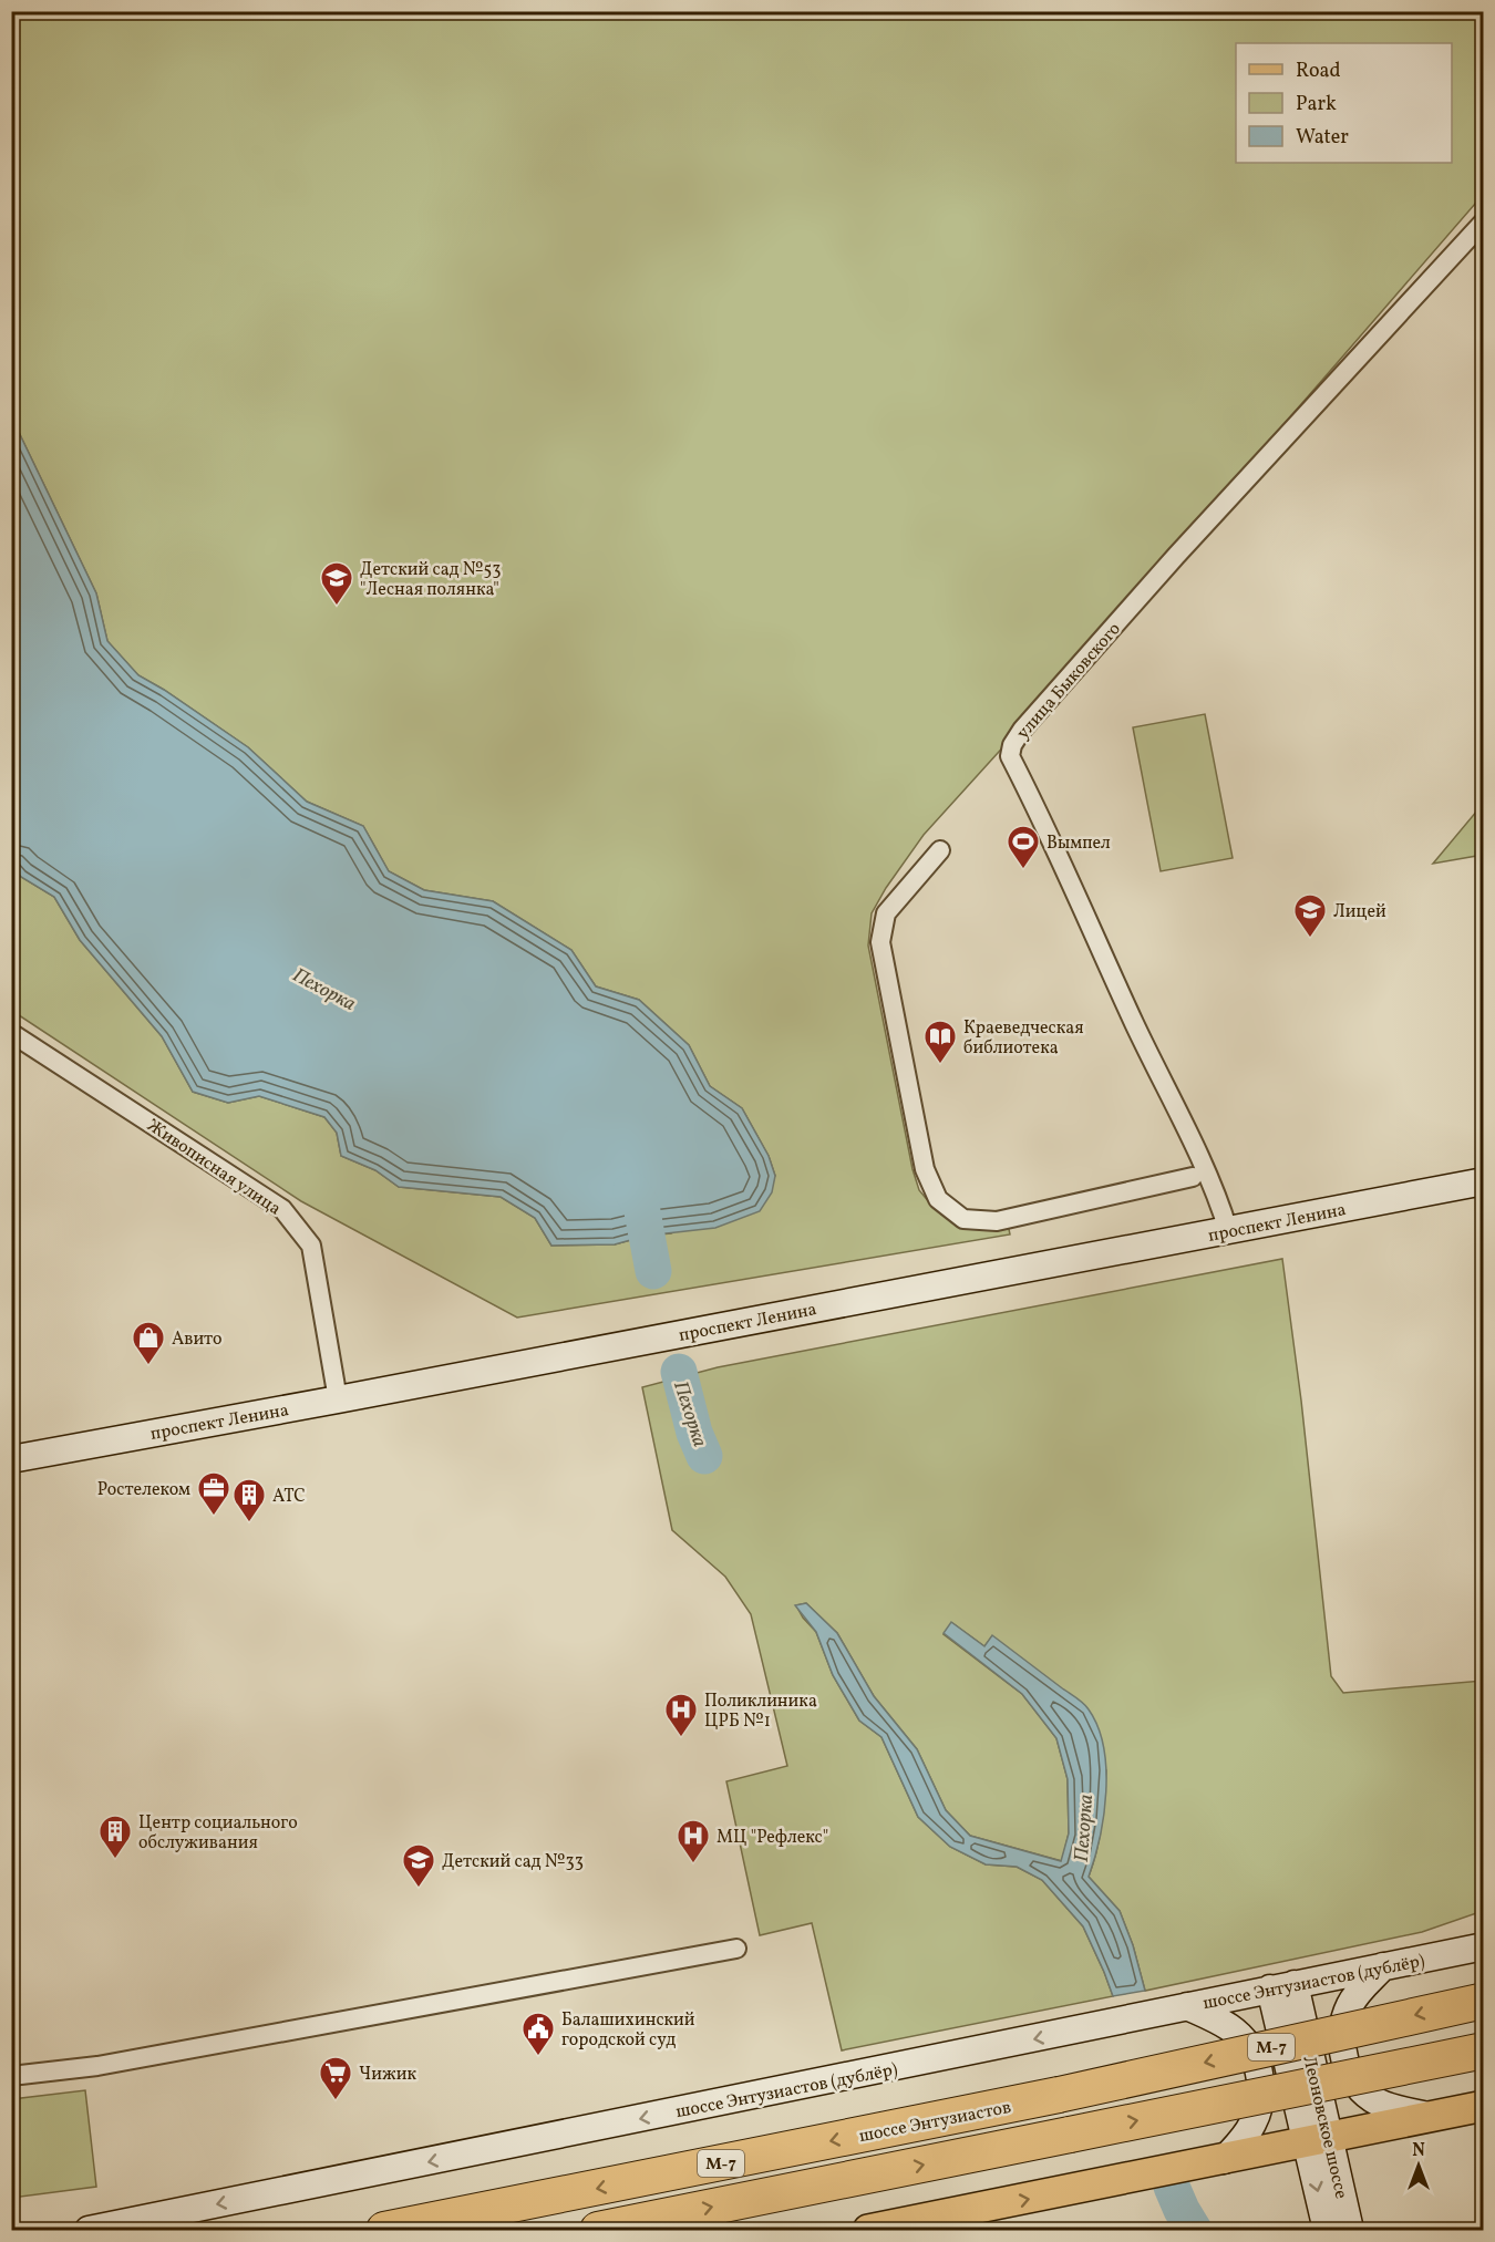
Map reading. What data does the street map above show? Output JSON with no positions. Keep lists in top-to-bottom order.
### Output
{
  "streets": {
    "highway": ["М-7", "шоссе Энтузиастов"],
    "main road": ["проспект Ленина", "шоссе Энтузиастов (дублёр)", "Леоновское шоссе"],
    "street": ["улица Быковского", "Живописная улица"]
  },
  "crossings": [
    ["улица Быковского", "проспект Ленина"],
    ["Живописная улица", "проспект Ленина"],
    ["шоссе Энтузиастов (дублёр)", "Леоновское шоссе"]
  ],
  "water": ["Пехорка"],
  "places": {
    "school or university": ["Детский сад №53 \"Лесная полянка\"", "Лицей", "Детский сад №33"],
    "sports": ["Вымпел"],
    "library": ["Краеведческая библиотека"],
    "shop": ["Авито"],
    "office": ["Ростелеком"],
    "building": ["АТС", "Центр социального обслуживания"],
    "hospital": ["Поликлиника ЦРБ №1", "МЦ \"Рефлекс\""],
    "public building": ["Балашихинский городской суд"],
    "supermarket": ["Чижик"]
  },
  "legend": ["Road", "Park", "Water"],
  "north": "top"
}
